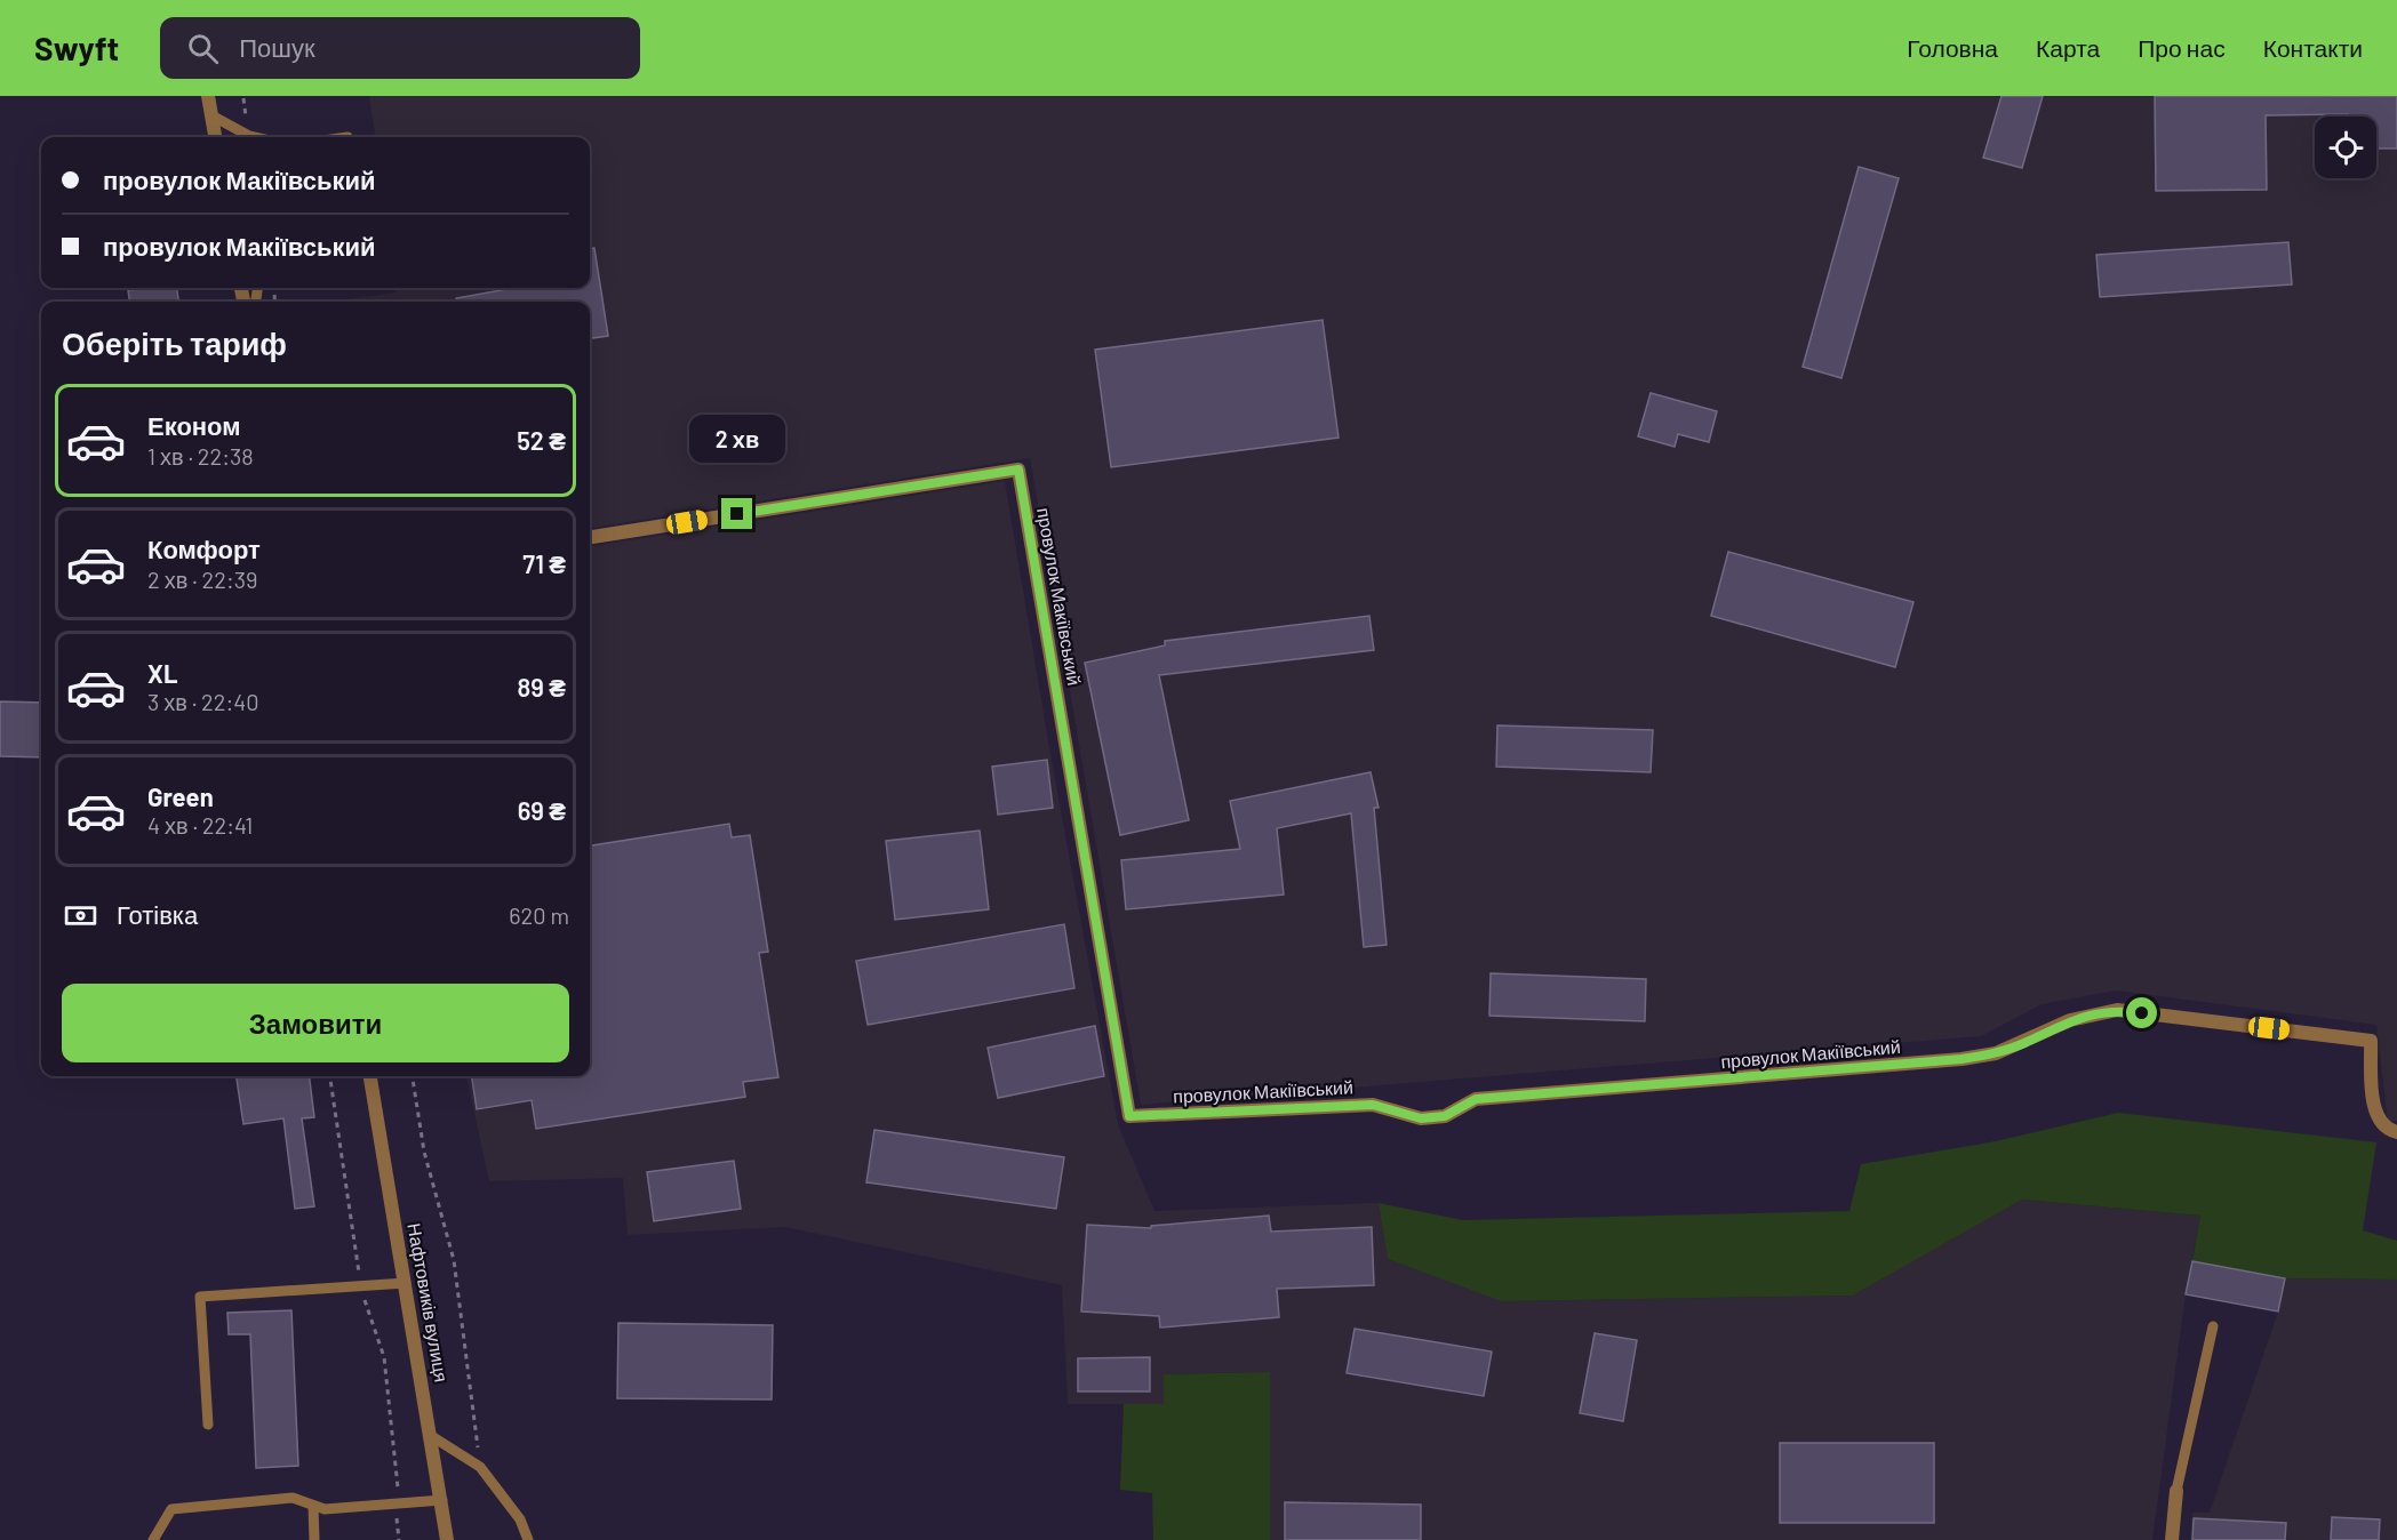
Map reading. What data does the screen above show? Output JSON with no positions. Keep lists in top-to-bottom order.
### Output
{
  "streets": {
    "street": ["провулок Макіївський", "Нафтовиків вулиця"]
  },
  "page": {
    "header": "Swyft",
    "search": "Пошук",
    "nav": [
      "Головна",
      "Карта",
      "Про нас",
      "Контакти"
    ],
    "banner": ["провулок Макіївський", "провулок Макіївський"],
    "heading": "Оберіть тариф",
    "list": [
      {
        "name": "Економ",
        "note": "1 хв · 22:38",
        "value": "52 ₴"
      },
      {
        "name": "Комфорт",
        "note": "2 хв · 22:39",
        "value": "71 ₴"
      },
      {
        "name": "XL",
        "note": "3 хв · 22:40",
        "value": "89 ₴"
      },
      {
        "name": "Green",
        "note": "4 хв · 22:41",
        "value": "69 ₴"
      }
    ],
    "bubble": "2 хв",
    "pay": ["Готівка", "620 m"],
    "buttons": "Замовити"
  }
}
